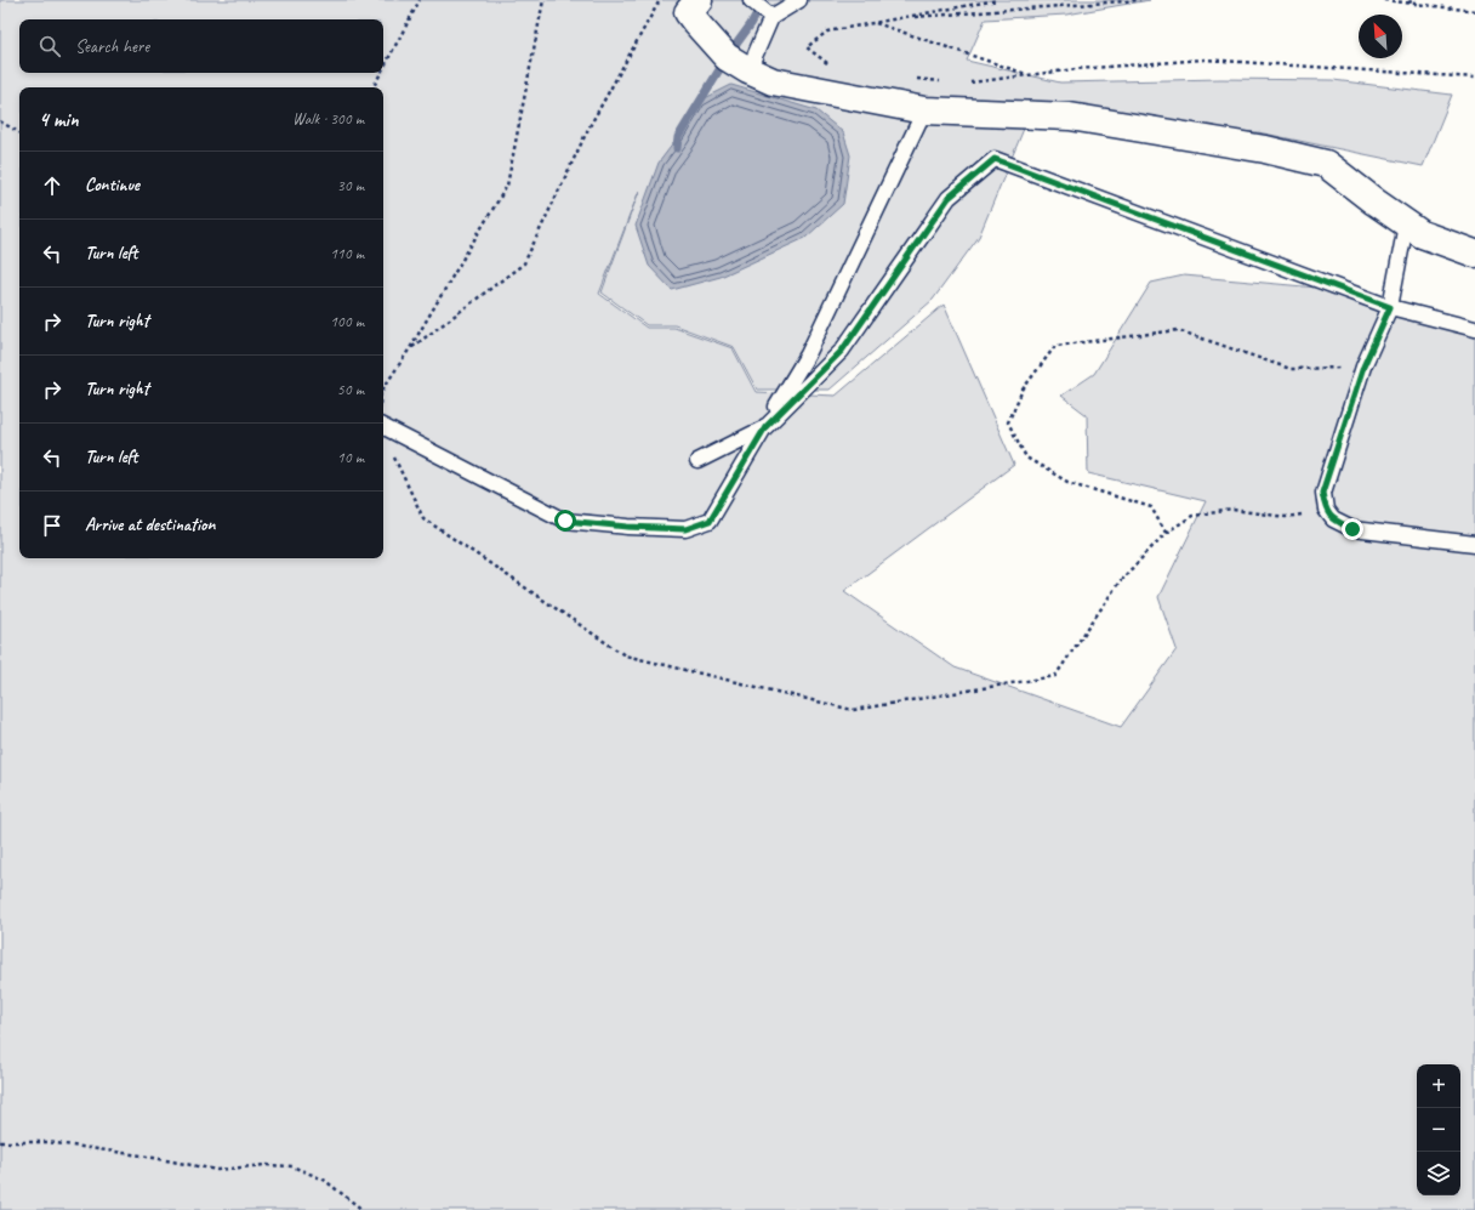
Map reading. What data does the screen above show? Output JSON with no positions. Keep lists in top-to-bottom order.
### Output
{
  "north": "top left",
  "page": {
    "search": "Search here",
    "heading": ["4 min", "Walk · 300 m"],
    "list": [
      ["Continue", "30 m"],
      ["Turn left", "110 m"],
      ["Turn right", "100 m"],
      ["Turn right", "50 m"],
      ["Turn left", "10 m"],
      "Arrive at destination"
    ],
    "map_buttons": ["+", "−"]
  }
}
